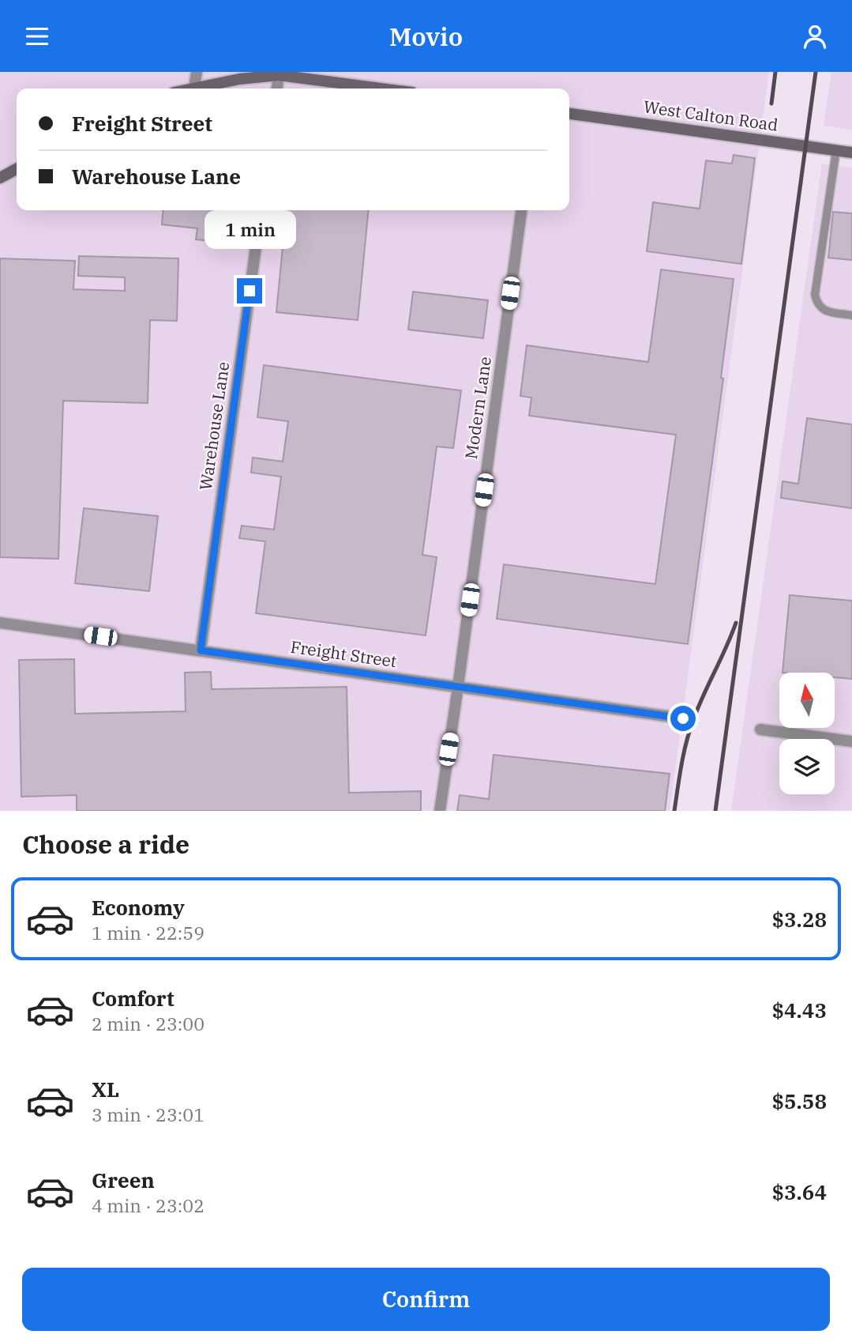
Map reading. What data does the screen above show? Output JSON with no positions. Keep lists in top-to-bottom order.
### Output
{
  "streets": {
    "main road": ["West Calton Road"],
    "street": ["Modern Lane", "Warehouse Lane", "Freight Street"]
  },
  "crossings": [
    ["Modern Lane", "Freight Street"],
    ["Warehouse Lane", "Freight Street"]
  ],
  "north": "top",
  "page": {
    "header": "Movio",
    "banner": ["Freight Street", "Warehouse Lane"],
    "bubble": "1 min",
    "heading": "Choose a ride",
    "list": [
      {
        "name": "Economy",
        "note": "1 min · 22:59",
        "value": "$3.28"
      },
      {
        "name": "Comfort",
        "note": "2 min · 23:00",
        "value": "$4.43"
      },
      {
        "name": "XL",
        "note": "3 min · 23:01",
        "value": "$5.58"
      },
      {
        "name": "Green",
        "note": "4 min · 23:02",
        "value": "$3.64"
      }
    ],
    "buttons": "Confirm"
  }
}
